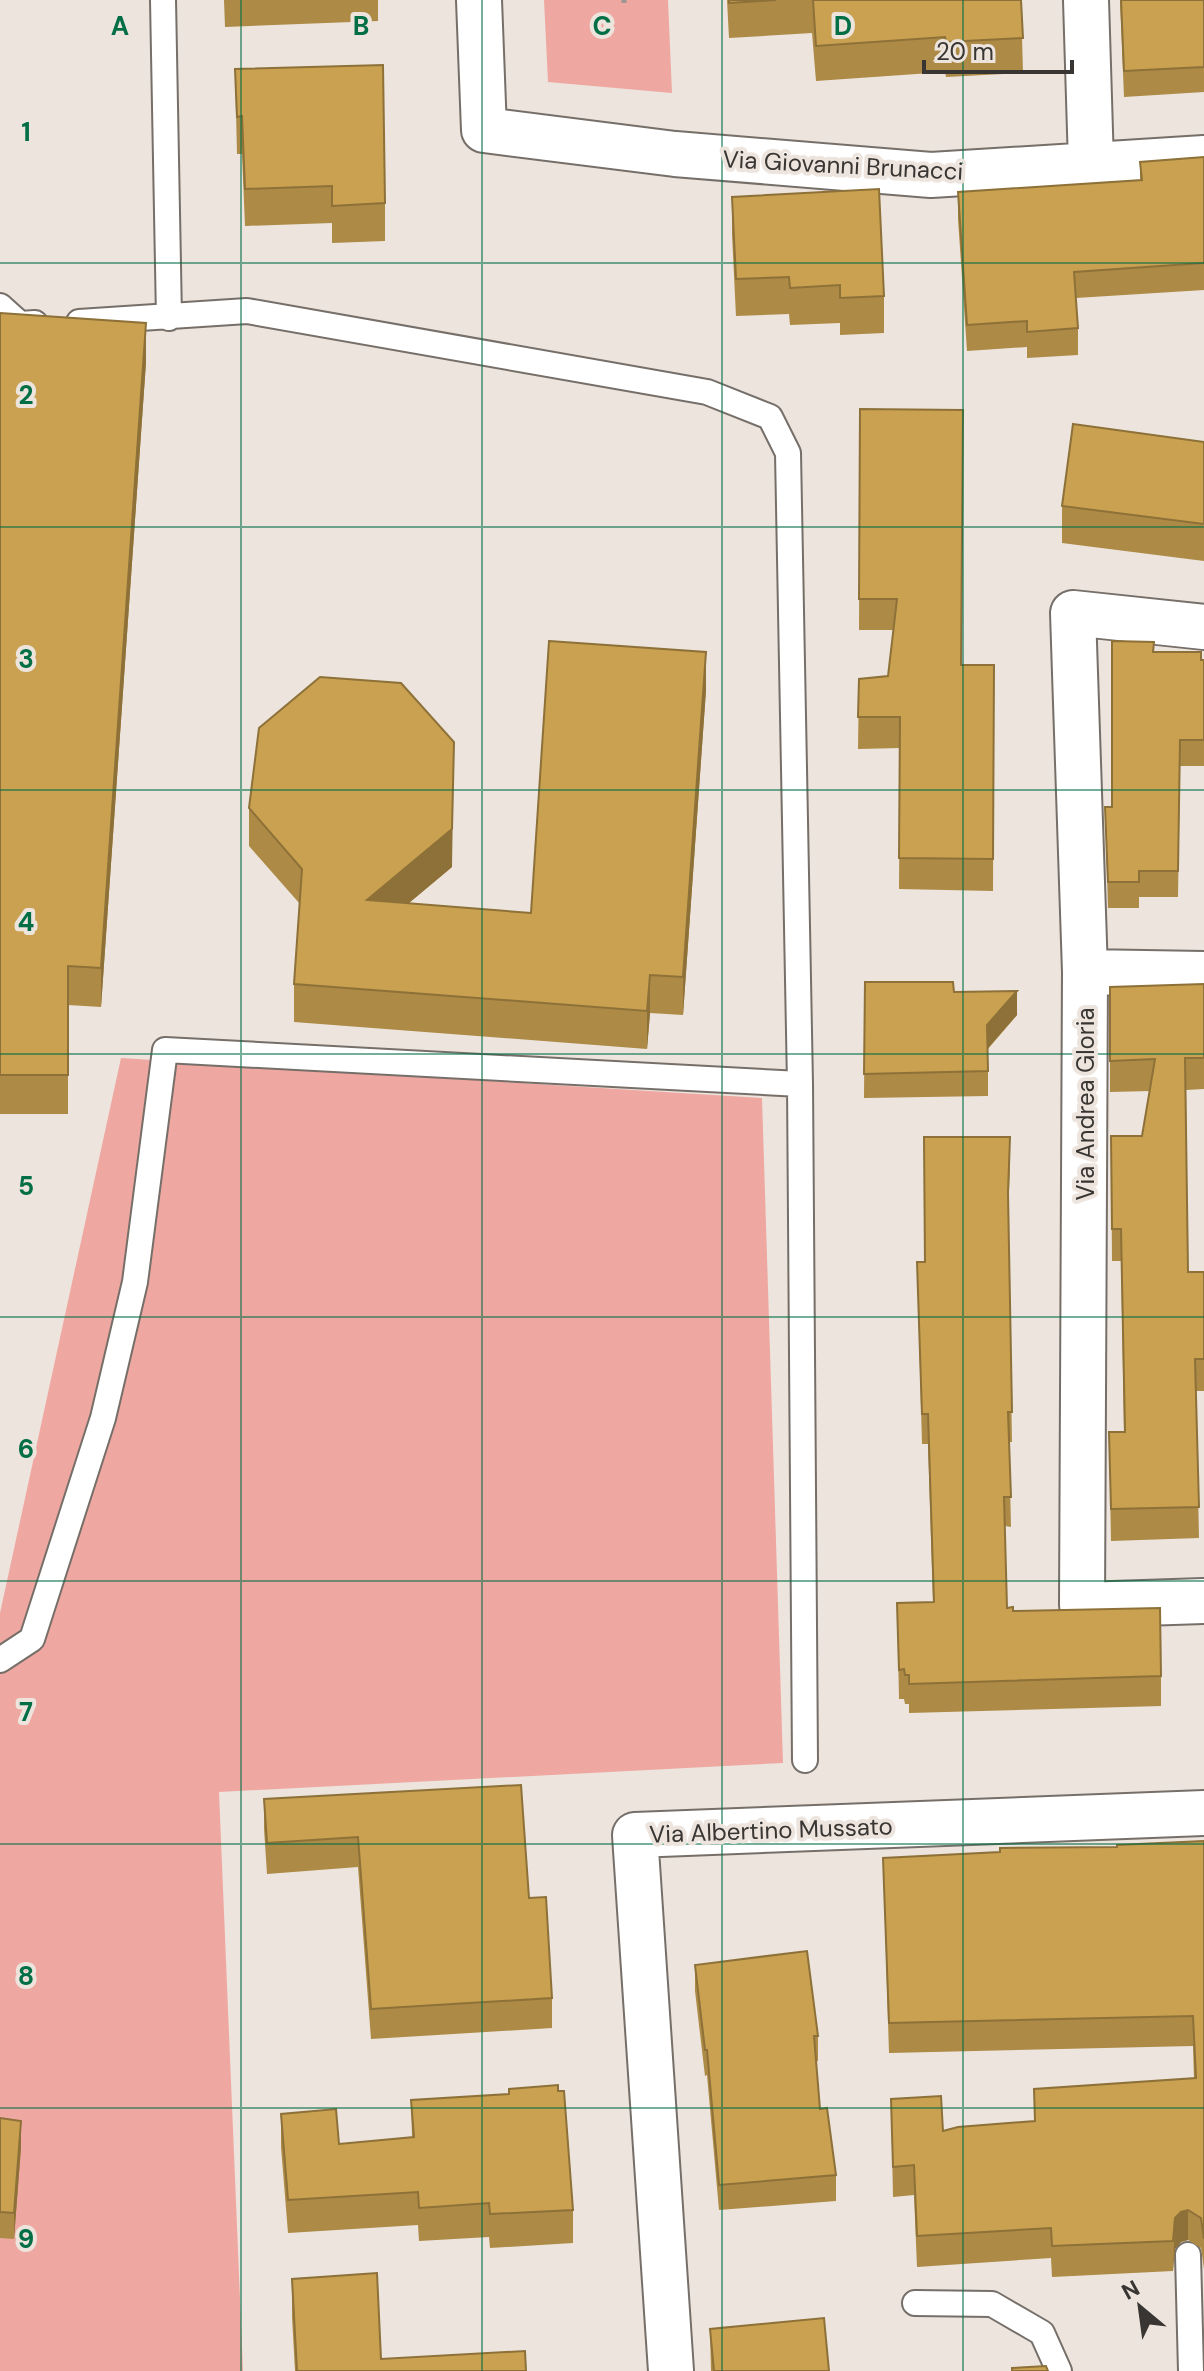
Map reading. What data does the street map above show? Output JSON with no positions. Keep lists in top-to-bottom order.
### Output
{
  "streets": {
    "street": ["Via Giovanni Brunacci", "Via Andrea Gloria", "Via Albertino Mussato"]
  },
  "scale_bar": "20 m",
  "north": "top left",
  "grid": {
    "columns": [
      "A",
      "B",
      "C",
      "D"
    ],
    "rows": [
      "1",
      "2",
      "3",
      "4",
      "5",
      "6",
      "7",
      "8",
      "9"
    ]
  }
}
